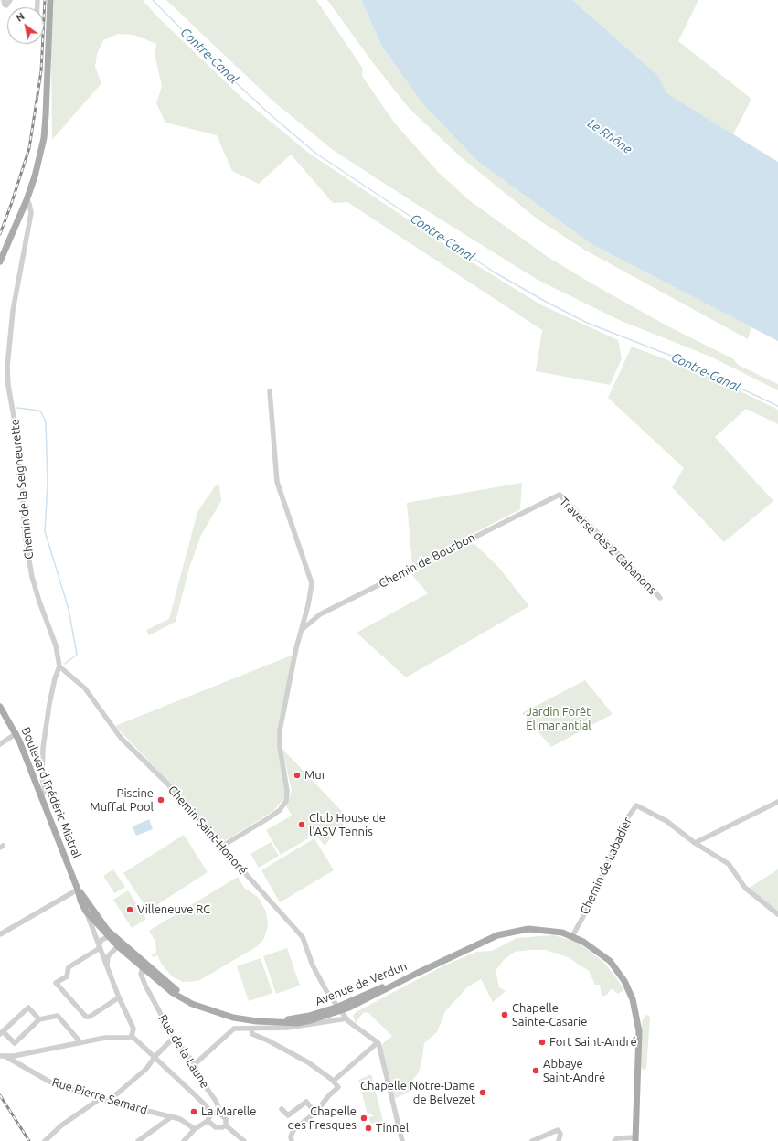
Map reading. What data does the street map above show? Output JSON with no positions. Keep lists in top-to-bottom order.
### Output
{
  "streets": {
    "main road": ["Boulevard Frédéric Mistral", "Avenue de Verdun"],
    "street": [
      "Chemin de la Seigneurette",
      "Traverse des 2 Cabanons",
      "Chemin de Bourbon",
      "Chemin Saint-Honoré",
      "Chemin de Labadier",
      "Rue de la Laune",
      "Rue Pierre Semard"
    ]
  },
  "crossings": [
    ["Chemin de la Seigneurette", "Boulevard Frédéric Mistral"],
    ["Chemin de la Seigneurette", "Chemin Saint-Honoré"],
    ["Traverse des 2 Cabanons", "Chemin de Bourbon"],
    ["Boulevard Frédéric Mistral", "Avenue de Verdun"],
    ["Chemin Saint-Honoré", "Avenue de Verdun"],
    ["Chemin de Labadier", "Avenue de Verdun"],
    ["Avenue de Verdun", "Rue de la Laune"]
  ],
  "water": ["Contre-Canal", "Le Rhône"],
  "parks": ["Jardin Forêt El manantial"],
  "places": [
    "Mur",
    "Piscine Muffat Pool",
    "Club House de l'ASV Tennis",
    "Villeneuve RC",
    "Chapelle Sainte-Casarie",
    "Fort Saint-André",
    "Abbaye Saint-André",
    "Chapelle Notre-Dame de Belvezet",
    "La Marelle",
    "Chapelle des Fresques",
    "Tinnel"
  ],
  "north": "top left"
}
